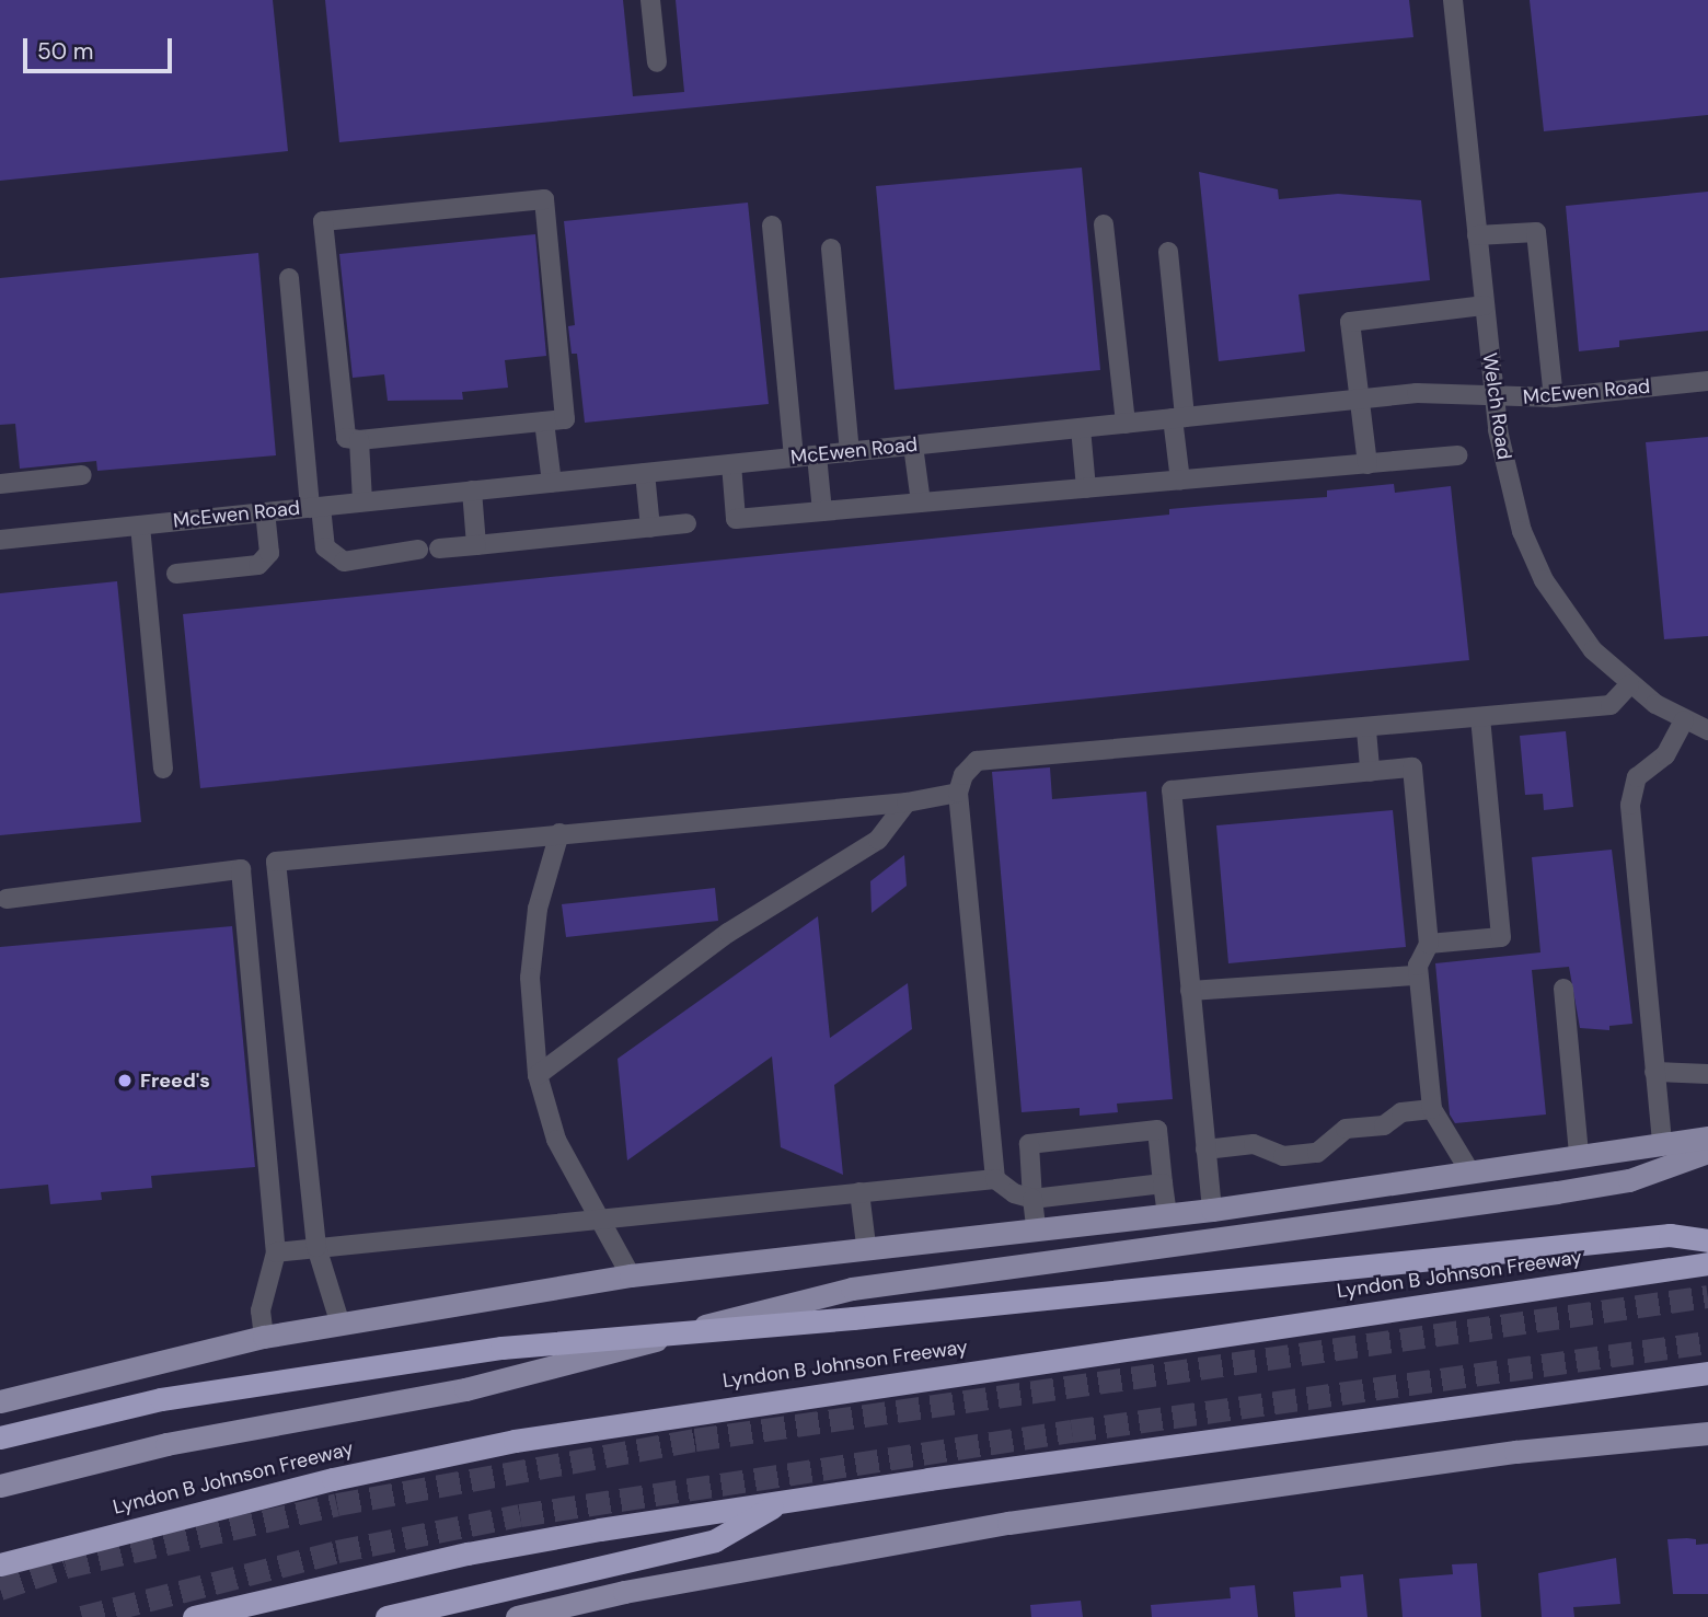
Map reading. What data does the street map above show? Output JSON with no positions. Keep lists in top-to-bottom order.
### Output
{
  "streets": {
    "highway": ["Lyndon B Johnson Freeway"],
    "street": ["McEwen Road", "Welch Road"]
  },
  "crossings": [
    ["McEwen Road", "Welch Road"]
  ],
  "places": ["Freed's"],
  "scale_bar": "50 m"
}
